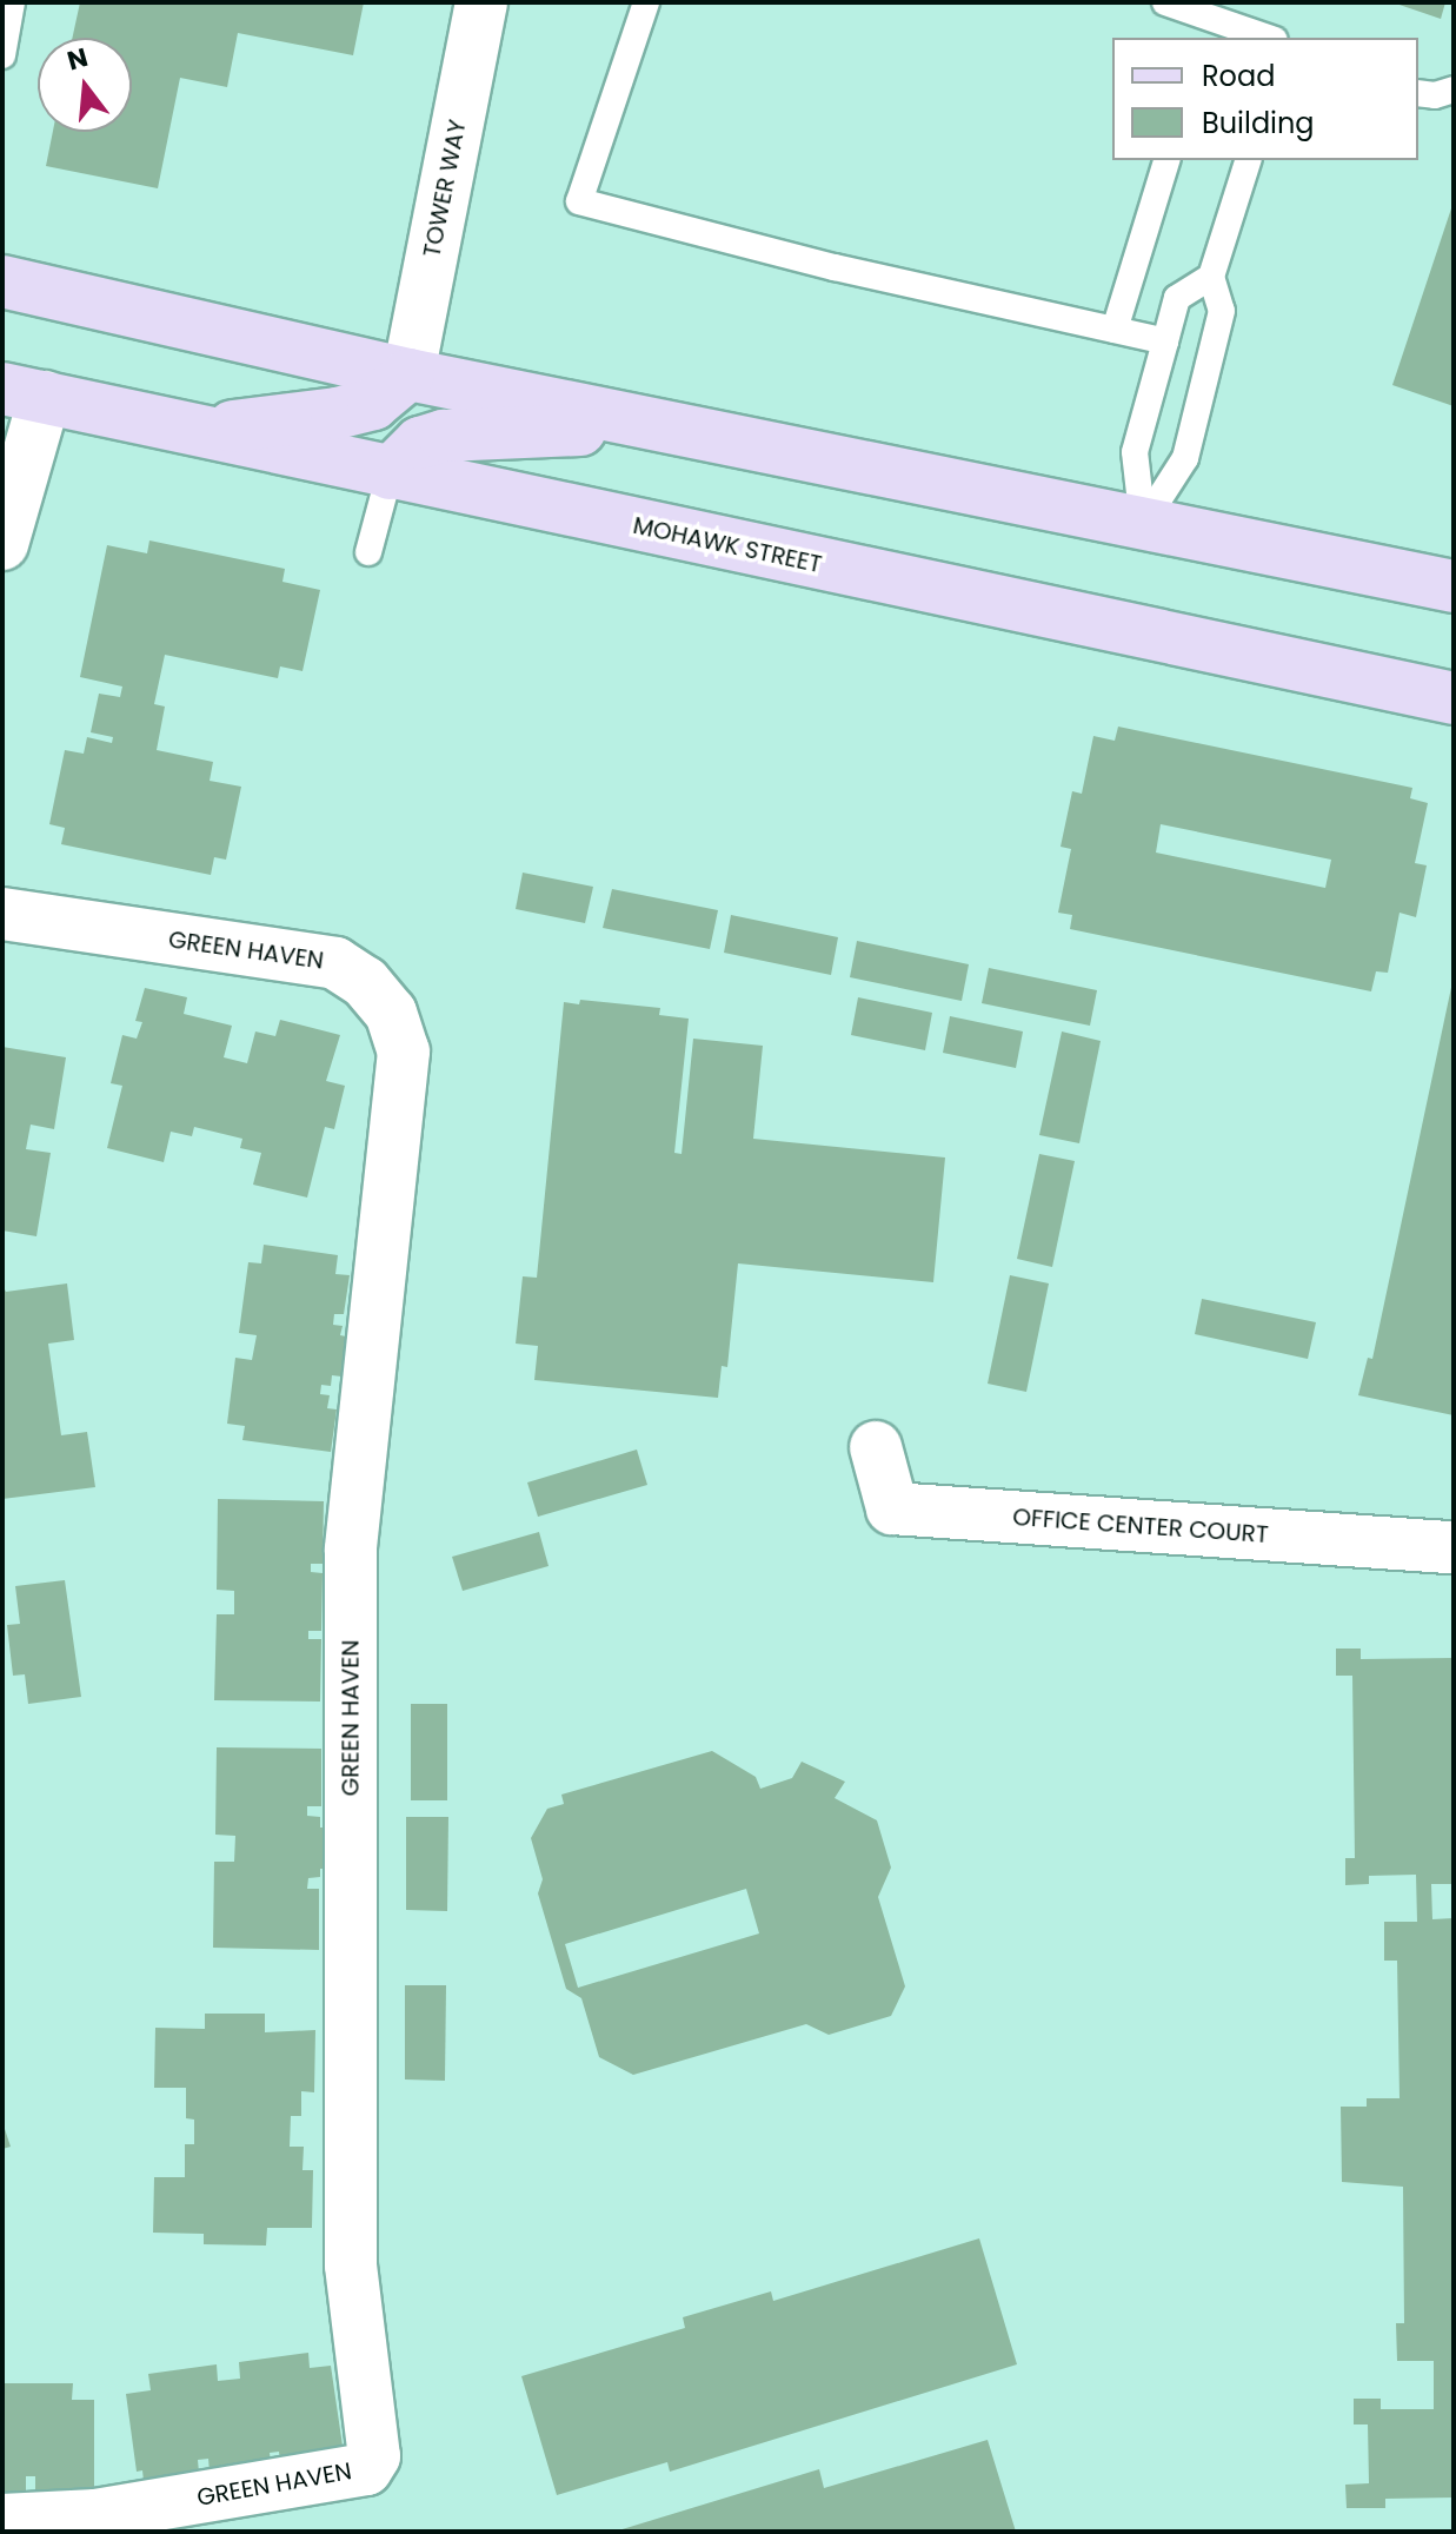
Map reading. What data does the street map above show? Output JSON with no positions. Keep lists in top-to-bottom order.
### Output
{
  "streets": {
    "main road": ["MOHAWK STREET"],
    "street": ["TOWER WAY", "GREEN HAVEN", "OFFICE CENTER COURT"]
  },
  "legend": ["Road", "Building"],
  "north": "top"
}
